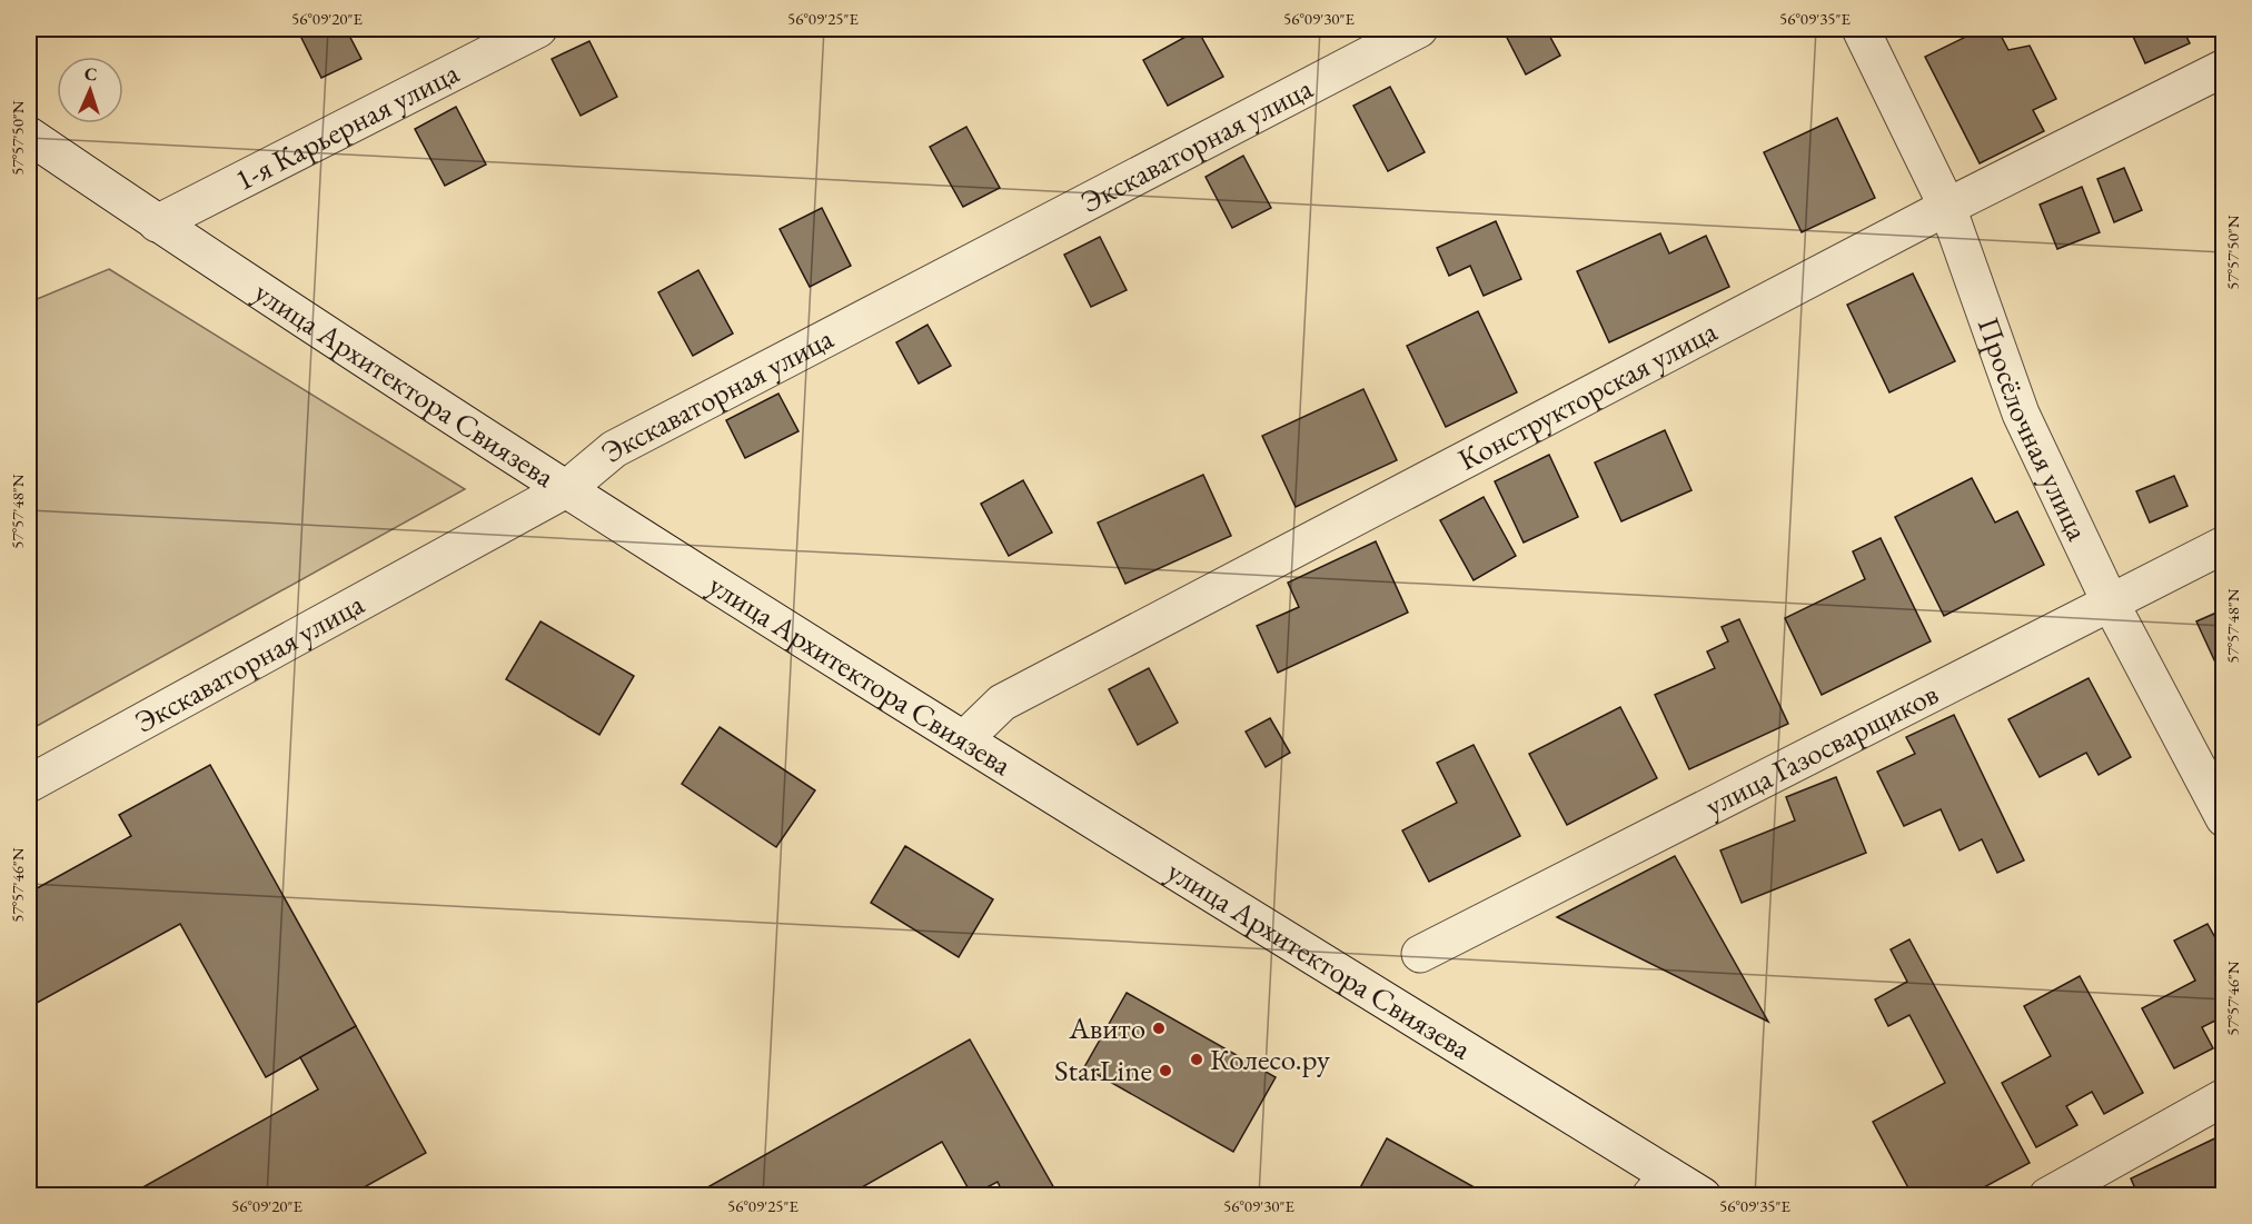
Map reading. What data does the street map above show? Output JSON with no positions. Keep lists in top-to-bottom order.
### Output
{
  "streets": {
    "street": [
      "1-я Карьерная улица",
      "Экскаваторная улица",
      "улица Архитектора Свиязева",
      "Конструкторская улица",
      "Просёлочная улица",
      "улица Газосварщиков"
    ]
  },
  "crossings": [
    ["1-я Карьерная улица", "улица Архитектора Свиязева"],
    ["Экскаваторная улица", "улица Архитектора Свиязева"],
    ["улица Архитектора Свиязева", "Конструкторская улица"],
    ["Конструкторская улица", "Просёлочная улица"],
    ["Просёлочная улица", "улица Газосварщиков"]
  ],
  "places": ["Авито", "Колесо.ру", "StarLine"],
  "north": "top",
  "coordinates": [
    "56°09'20\"E",
    "56°09'25\"E",
    "56°09'30\"E",
    "56°09'35\"E",
    "57°57'50\"N",
    "57°57'48\"N",
    "57°57'46\"N"
  ]
}
